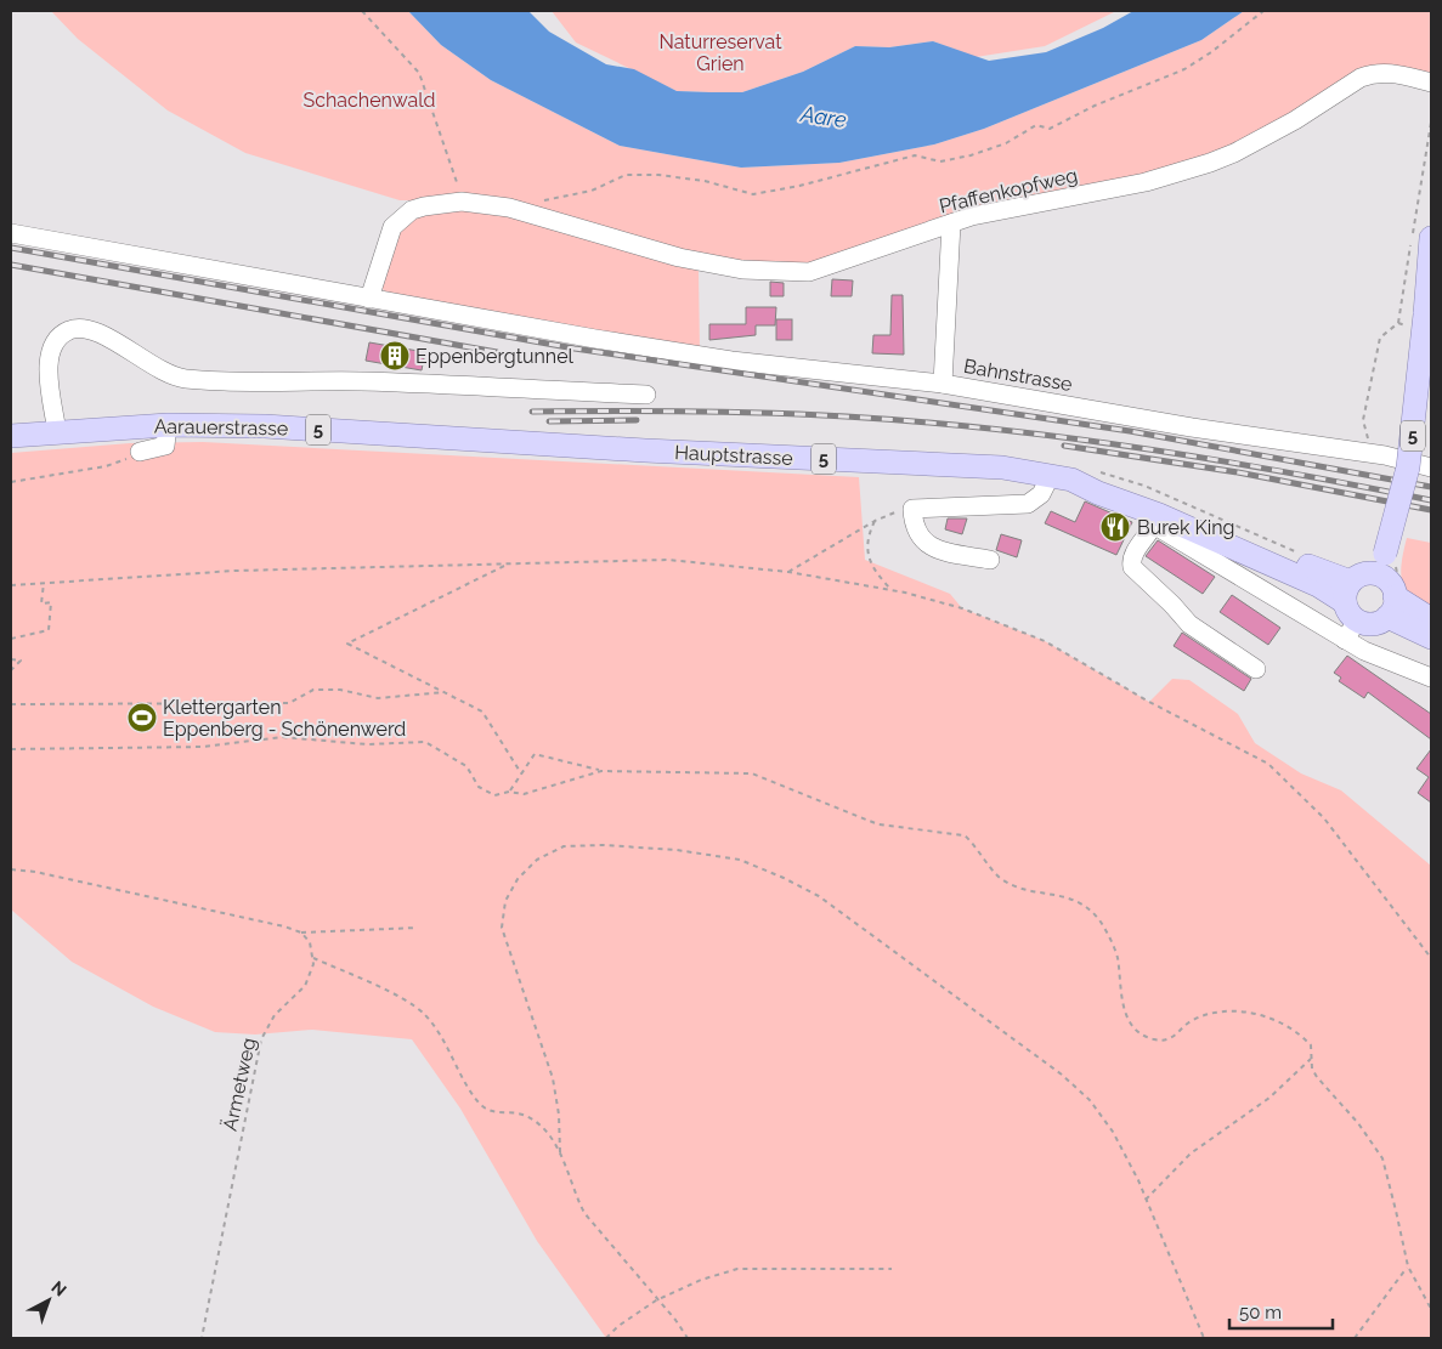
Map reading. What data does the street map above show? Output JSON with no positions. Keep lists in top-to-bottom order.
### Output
{
  "streets": {
    "main road": ["Aarauerstrasse", "5", "Hauptstrasse"],
    "street": ["Pfaffenkopfweg", "Bahnstrasse"],
    "path": ["Ärmetweg"]
  },
  "crossings": [
    ["Pfaffenkopfweg", "Bahnstrasse"],
    ["Aarauerstrasse", "Hauptstrasse"]
  ],
  "water": ["Aare"],
  "parks": ["Naturreservat Grien", "Schachenwald"],
  "places": {
    "building": ["Eppenbergtunnel"],
    "restaurant": ["Burek King"],
    "sports": ["Klettergarten Eppenberg - Schönenwerd"]
  },
  "scale_bar": "50 m",
  "north": "top right"
}
